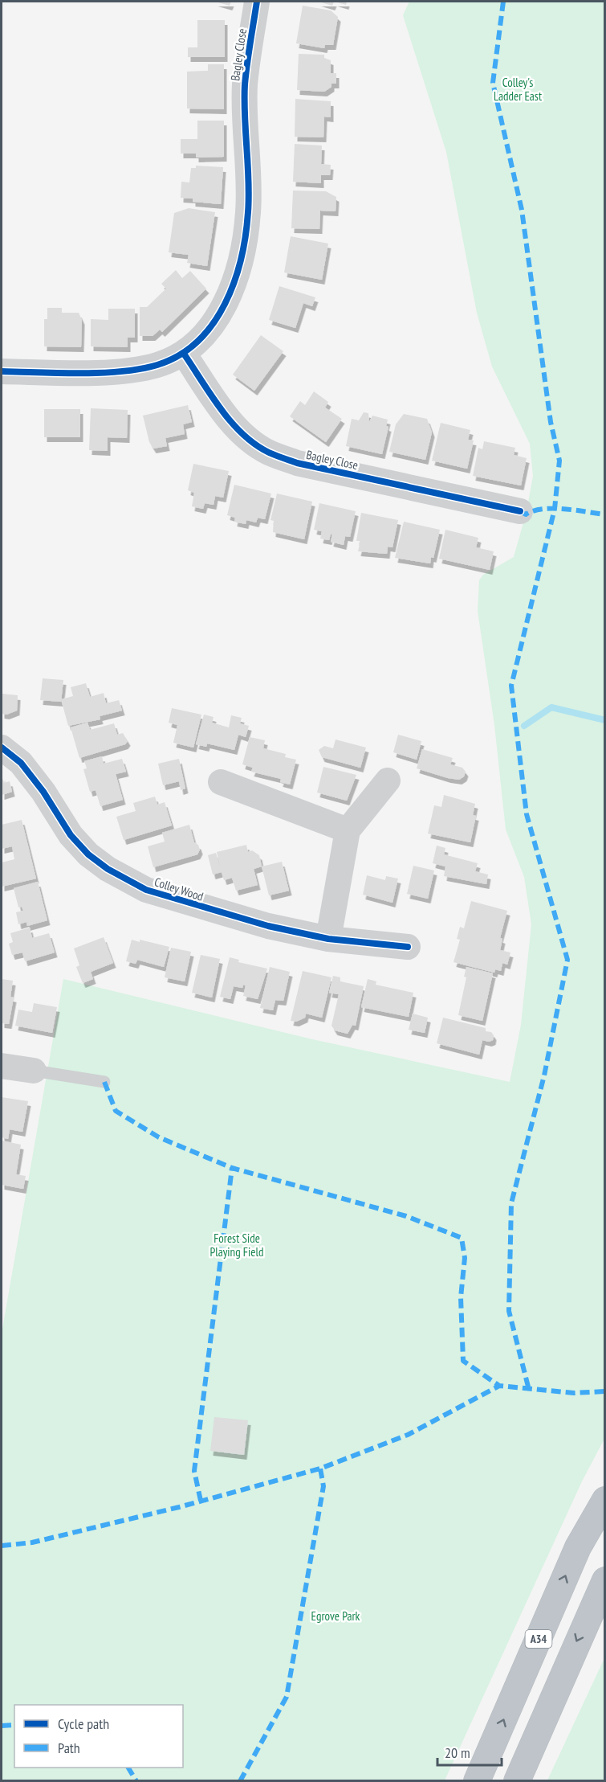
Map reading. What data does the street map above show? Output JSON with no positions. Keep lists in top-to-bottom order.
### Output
{
  "streets": {
    "highway": ["A34"],
    "street": ["Bagley Close", "Colley Wood"]
  },
  "parks": ["Colley's Ladder East", "Forest Side Playing Field", "Egrove Park"],
  "legend": ["Cycle path", "Path"],
  "scale_bar": "20 m"
}
